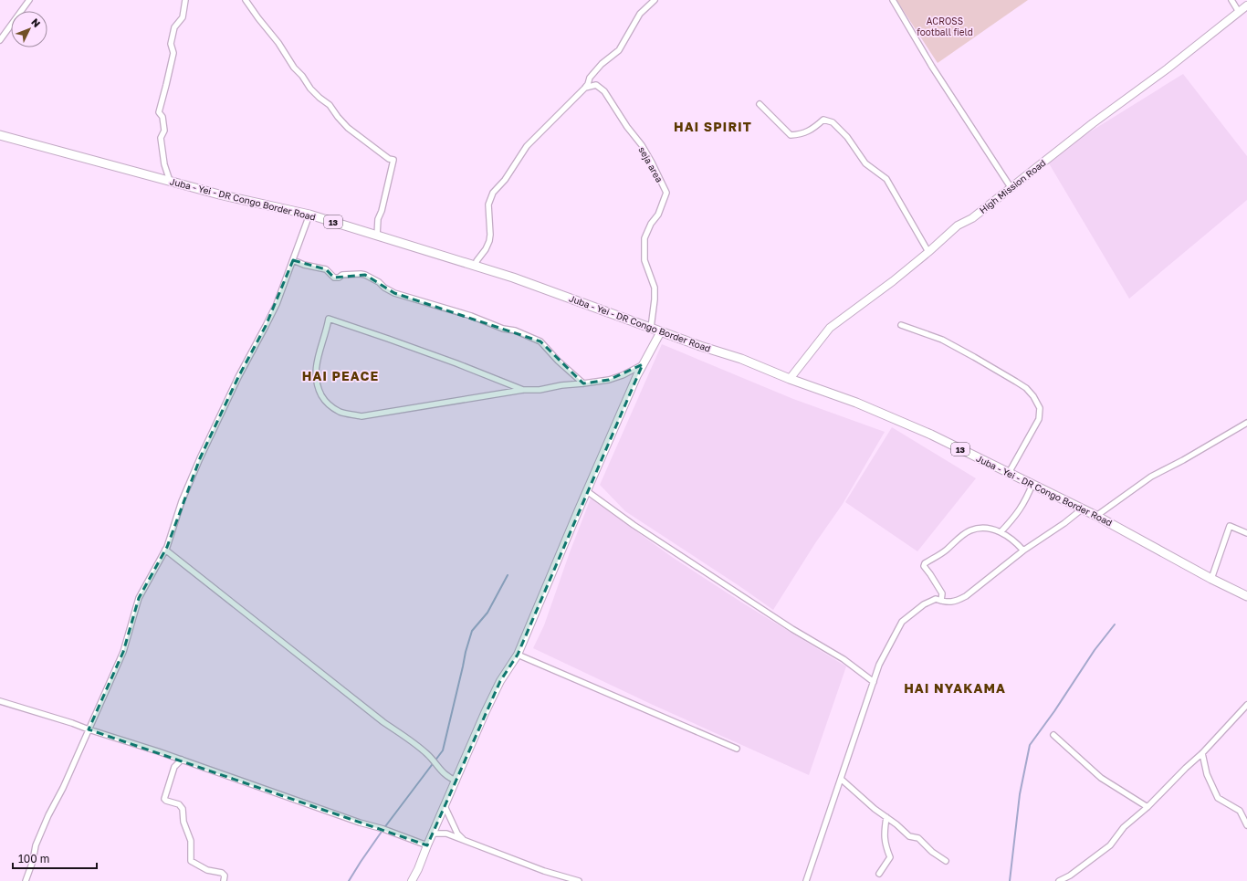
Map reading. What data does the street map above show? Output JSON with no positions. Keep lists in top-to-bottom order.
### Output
{
  "streets": {
    "main road": ["Juba - Yei - DR Congo Border Road", "13"],
    "street": ["seja area", "High Mission Road"]
  },
  "crossings": [
    ["seja area", "Juba - Yei - DR Congo Border Road"],
    ["High Mission Road", "Juba - Yei - DR Congo Border Road"]
  ],
  "districts": ["HAI SPIRIT", "HAI PEACE", "HAI NYAKAMA"],
  "parks": ["ACROSS football field"],
  "scale_bar": "100 m",
  "north": "top right"
}
